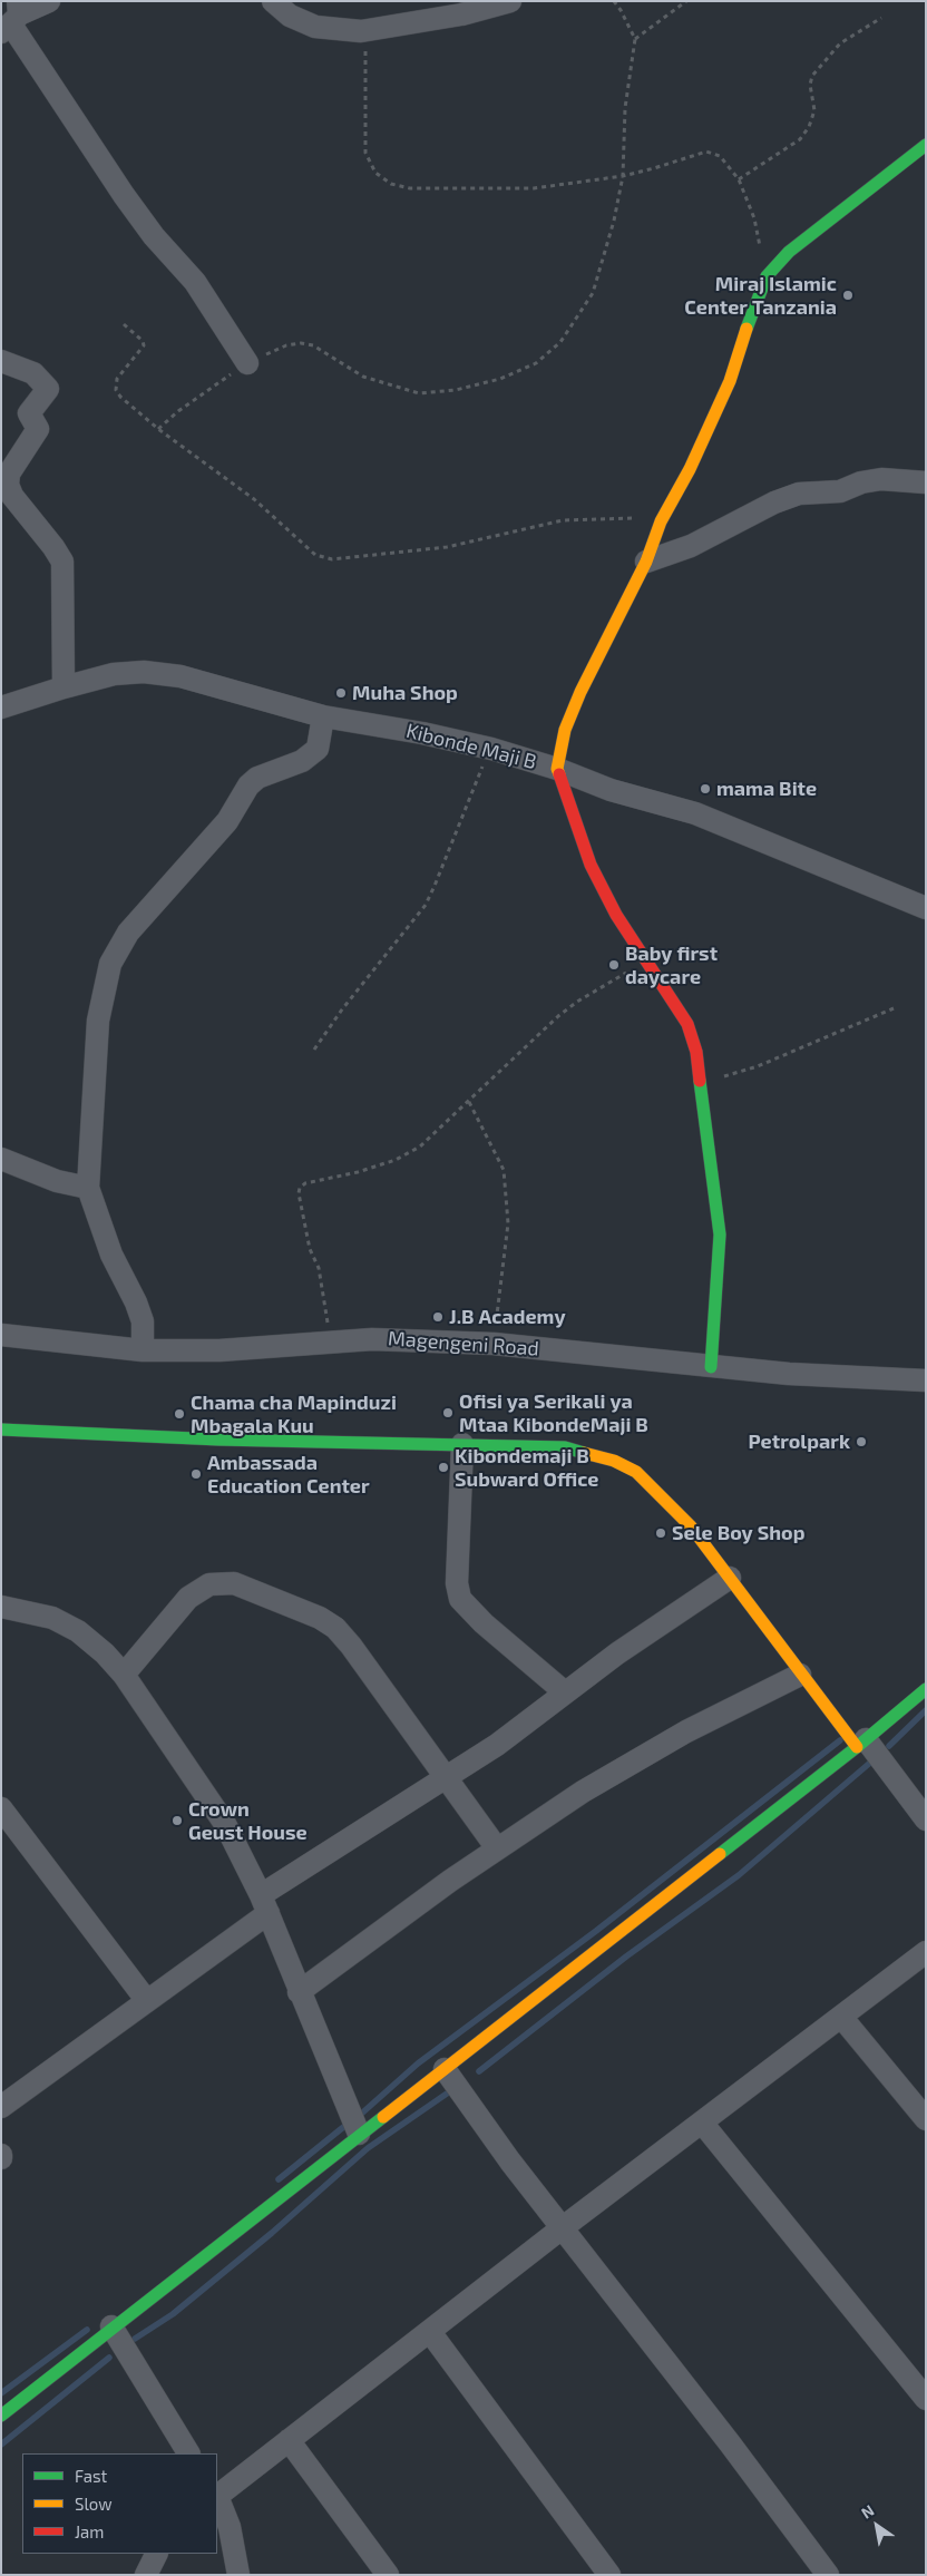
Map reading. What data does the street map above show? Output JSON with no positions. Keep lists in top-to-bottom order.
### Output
{
  "streets": {
    "street": ["Kibonde Maji B", "Magengeni Road"]
  },
  "places": [
    "Miraj Islamic Center Tanzania",
    "Muha Shop",
    "mama Bite",
    "Baby first daycare",
    "J.B Academy",
    "Ofisi ya Serikali ya Mtaa KibondeMaji B",
    "Chama cha Mapinduzi Mbagala Kuu",
    "Petrolpark",
    "Kibondemaji B Subward Office",
    "Ambassada Education Center",
    "Sele Boy Shop",
    "Crown Geust House"
  ],
  "legend": ["Fast", "Slow", "Jam"],
  "north": "top left"
}
